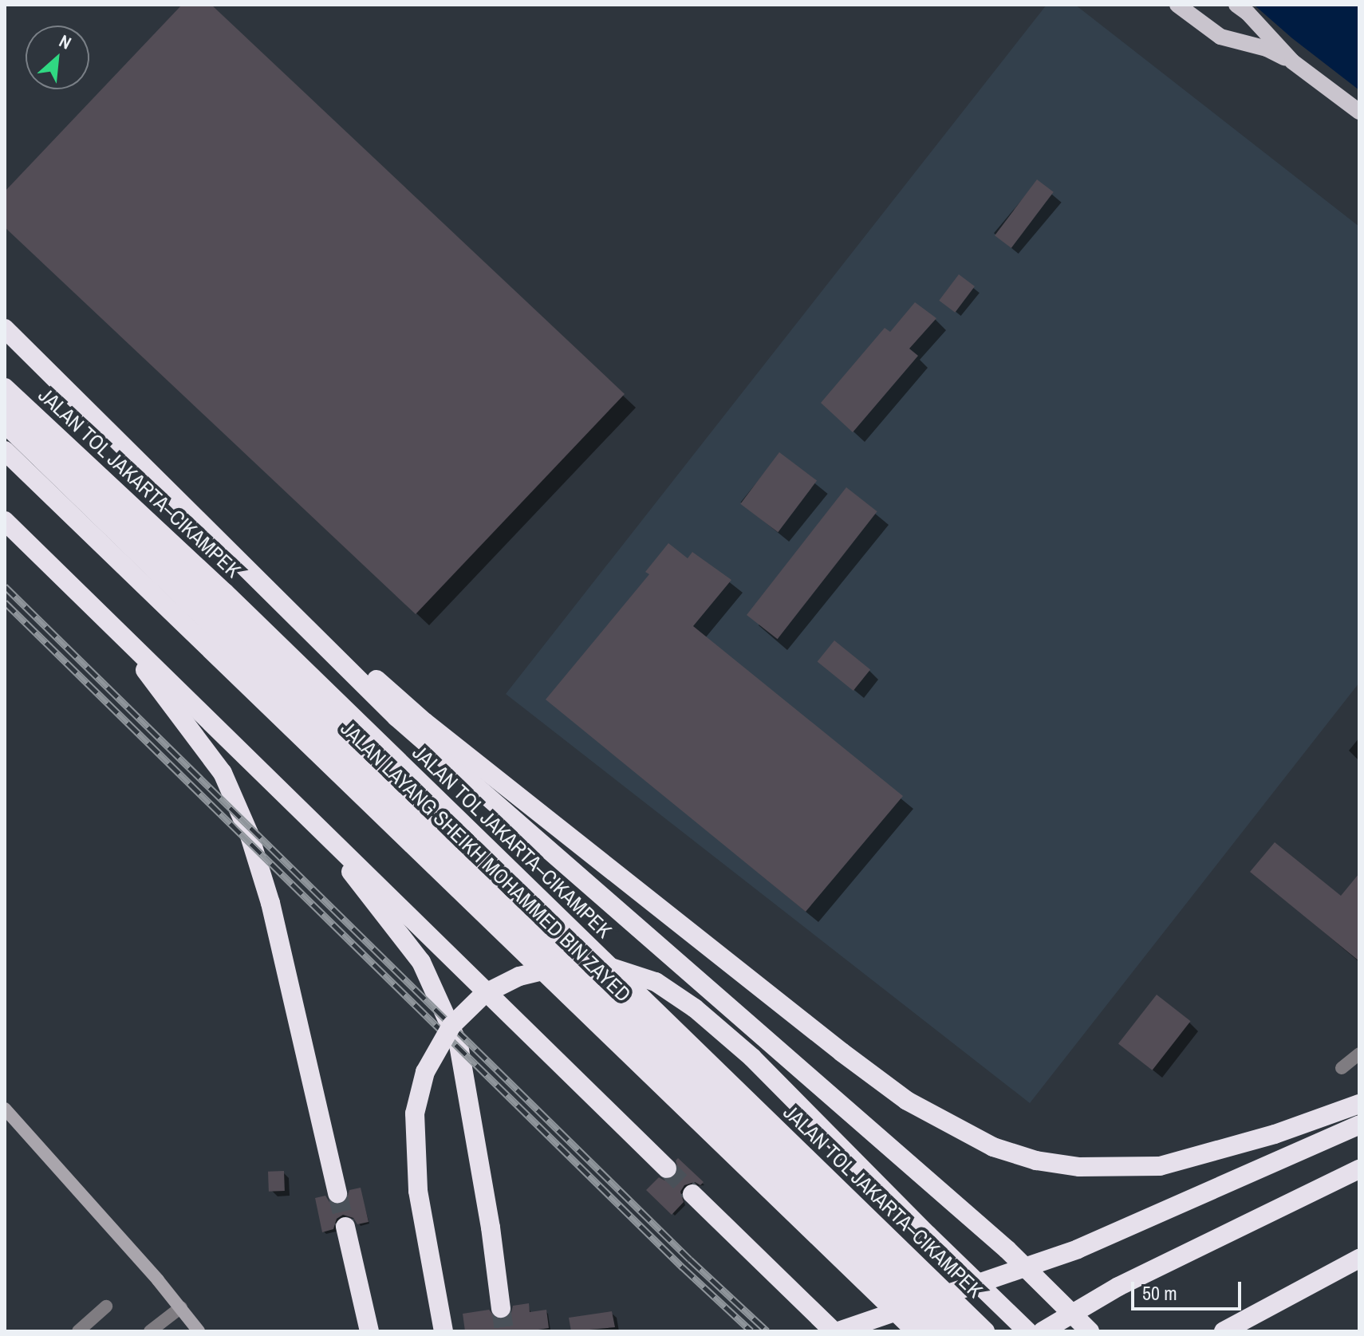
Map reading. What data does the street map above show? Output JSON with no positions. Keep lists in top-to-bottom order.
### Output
{
  "streets": {
    "highway": ["JALAN TOL JAKARTA–CIKAMPEK", "JALAN LAYANG SHEIKH MOHAMMED BIN ZAYED"]
  },
  "scale_bar": "50 m",
  "north": "top right"
}
